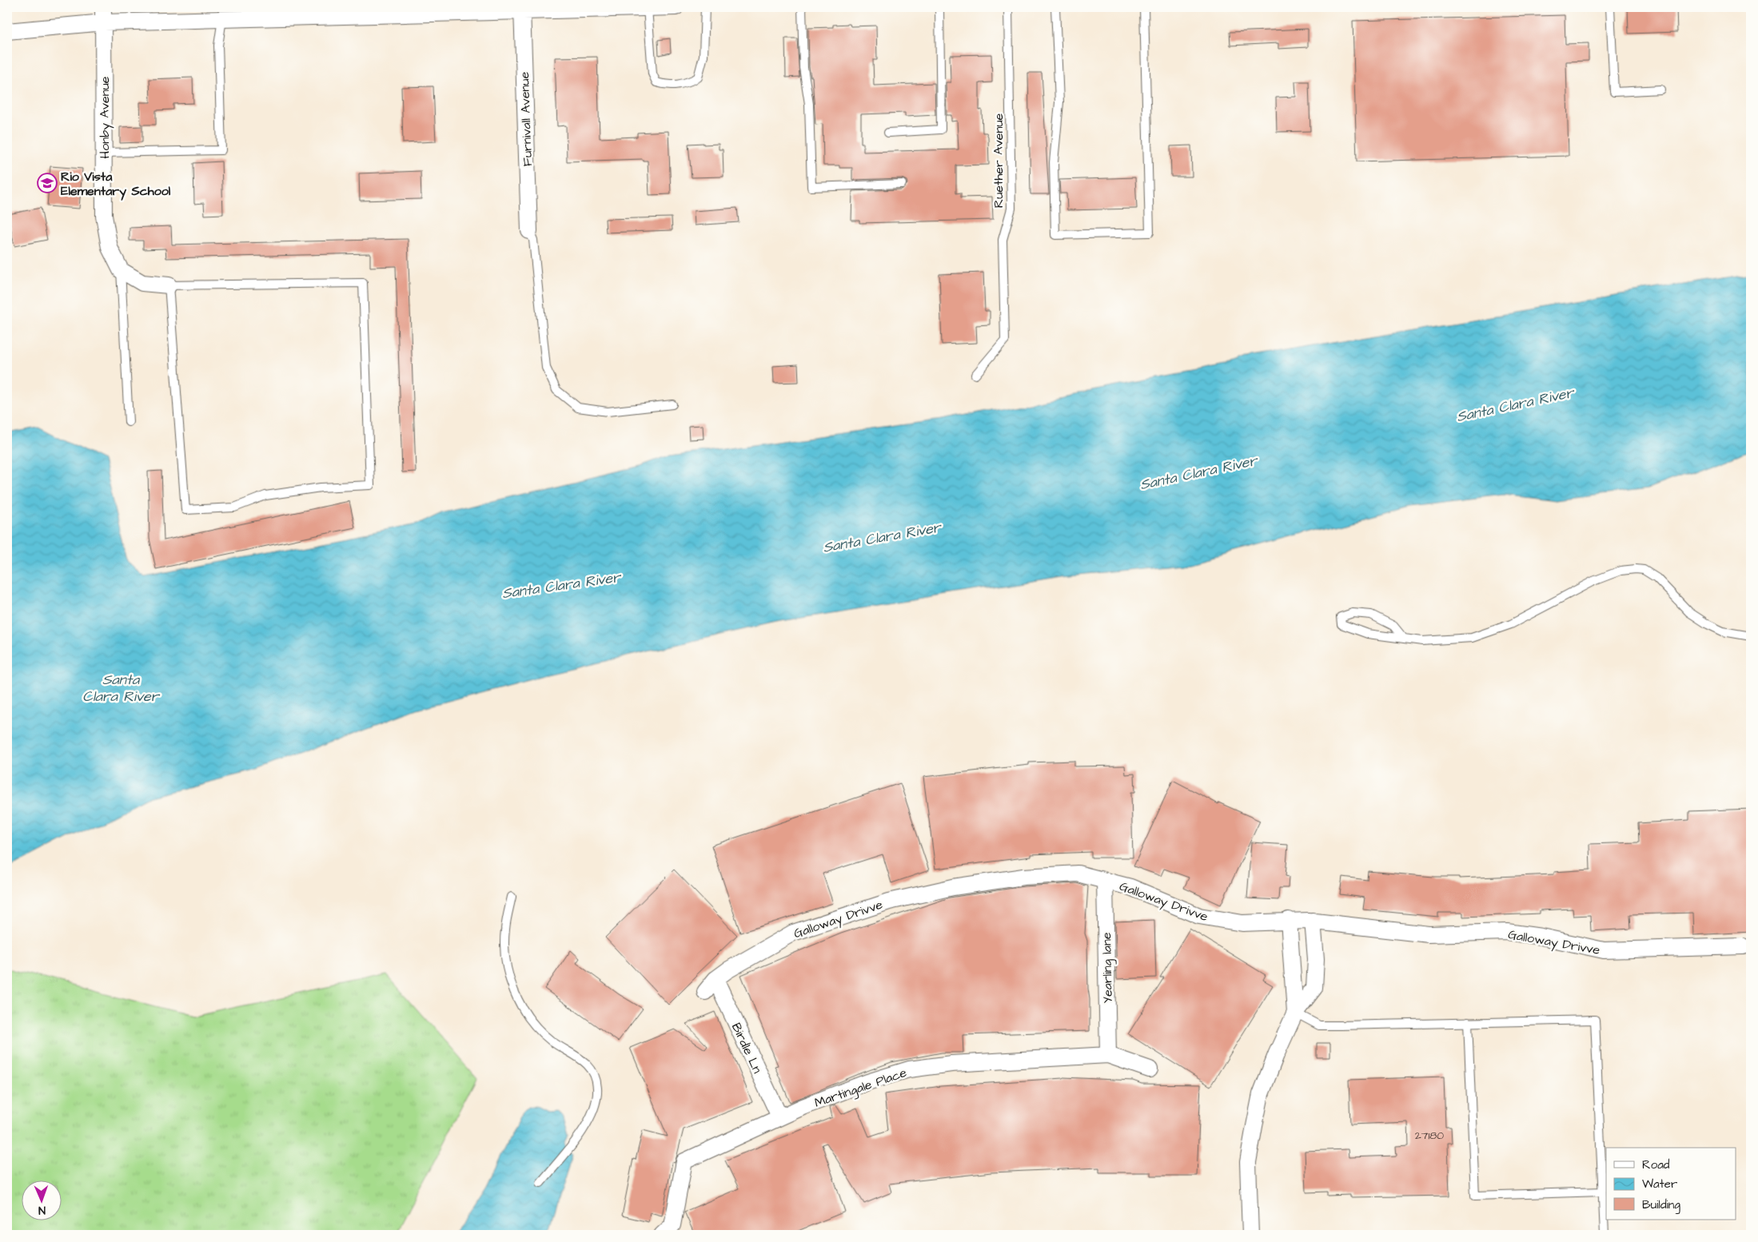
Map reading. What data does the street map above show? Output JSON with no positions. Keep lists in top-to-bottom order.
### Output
{
  "streets": {
    "street": [
      "Honby Avenue",
      "Furnivall Avenue",
      "Galloway Drivve",
      "Yearling lane",
      "Birdle Ln",
      "Martingale Place"
    ],
    "lane": ["Ruether Avenue"]
  },
  "crossings": [
    ["Galloway Drivve", "Yearling lane"],
    ["Galloway Drivve", "Birdle Ln"],
    ["Yearling lane", "Martingale Place"],
    ["Birdle Ln", "Martingale Place"]
  ],
  "water": ["Santa Clara River"],
  "places": {
    "school or university": ["Rio Vista Elementary School"]
  },
  "house_numbers": ["27180"],
  "legend": ["Road", "Water", "Building"],
  "north": "bottom"
}
